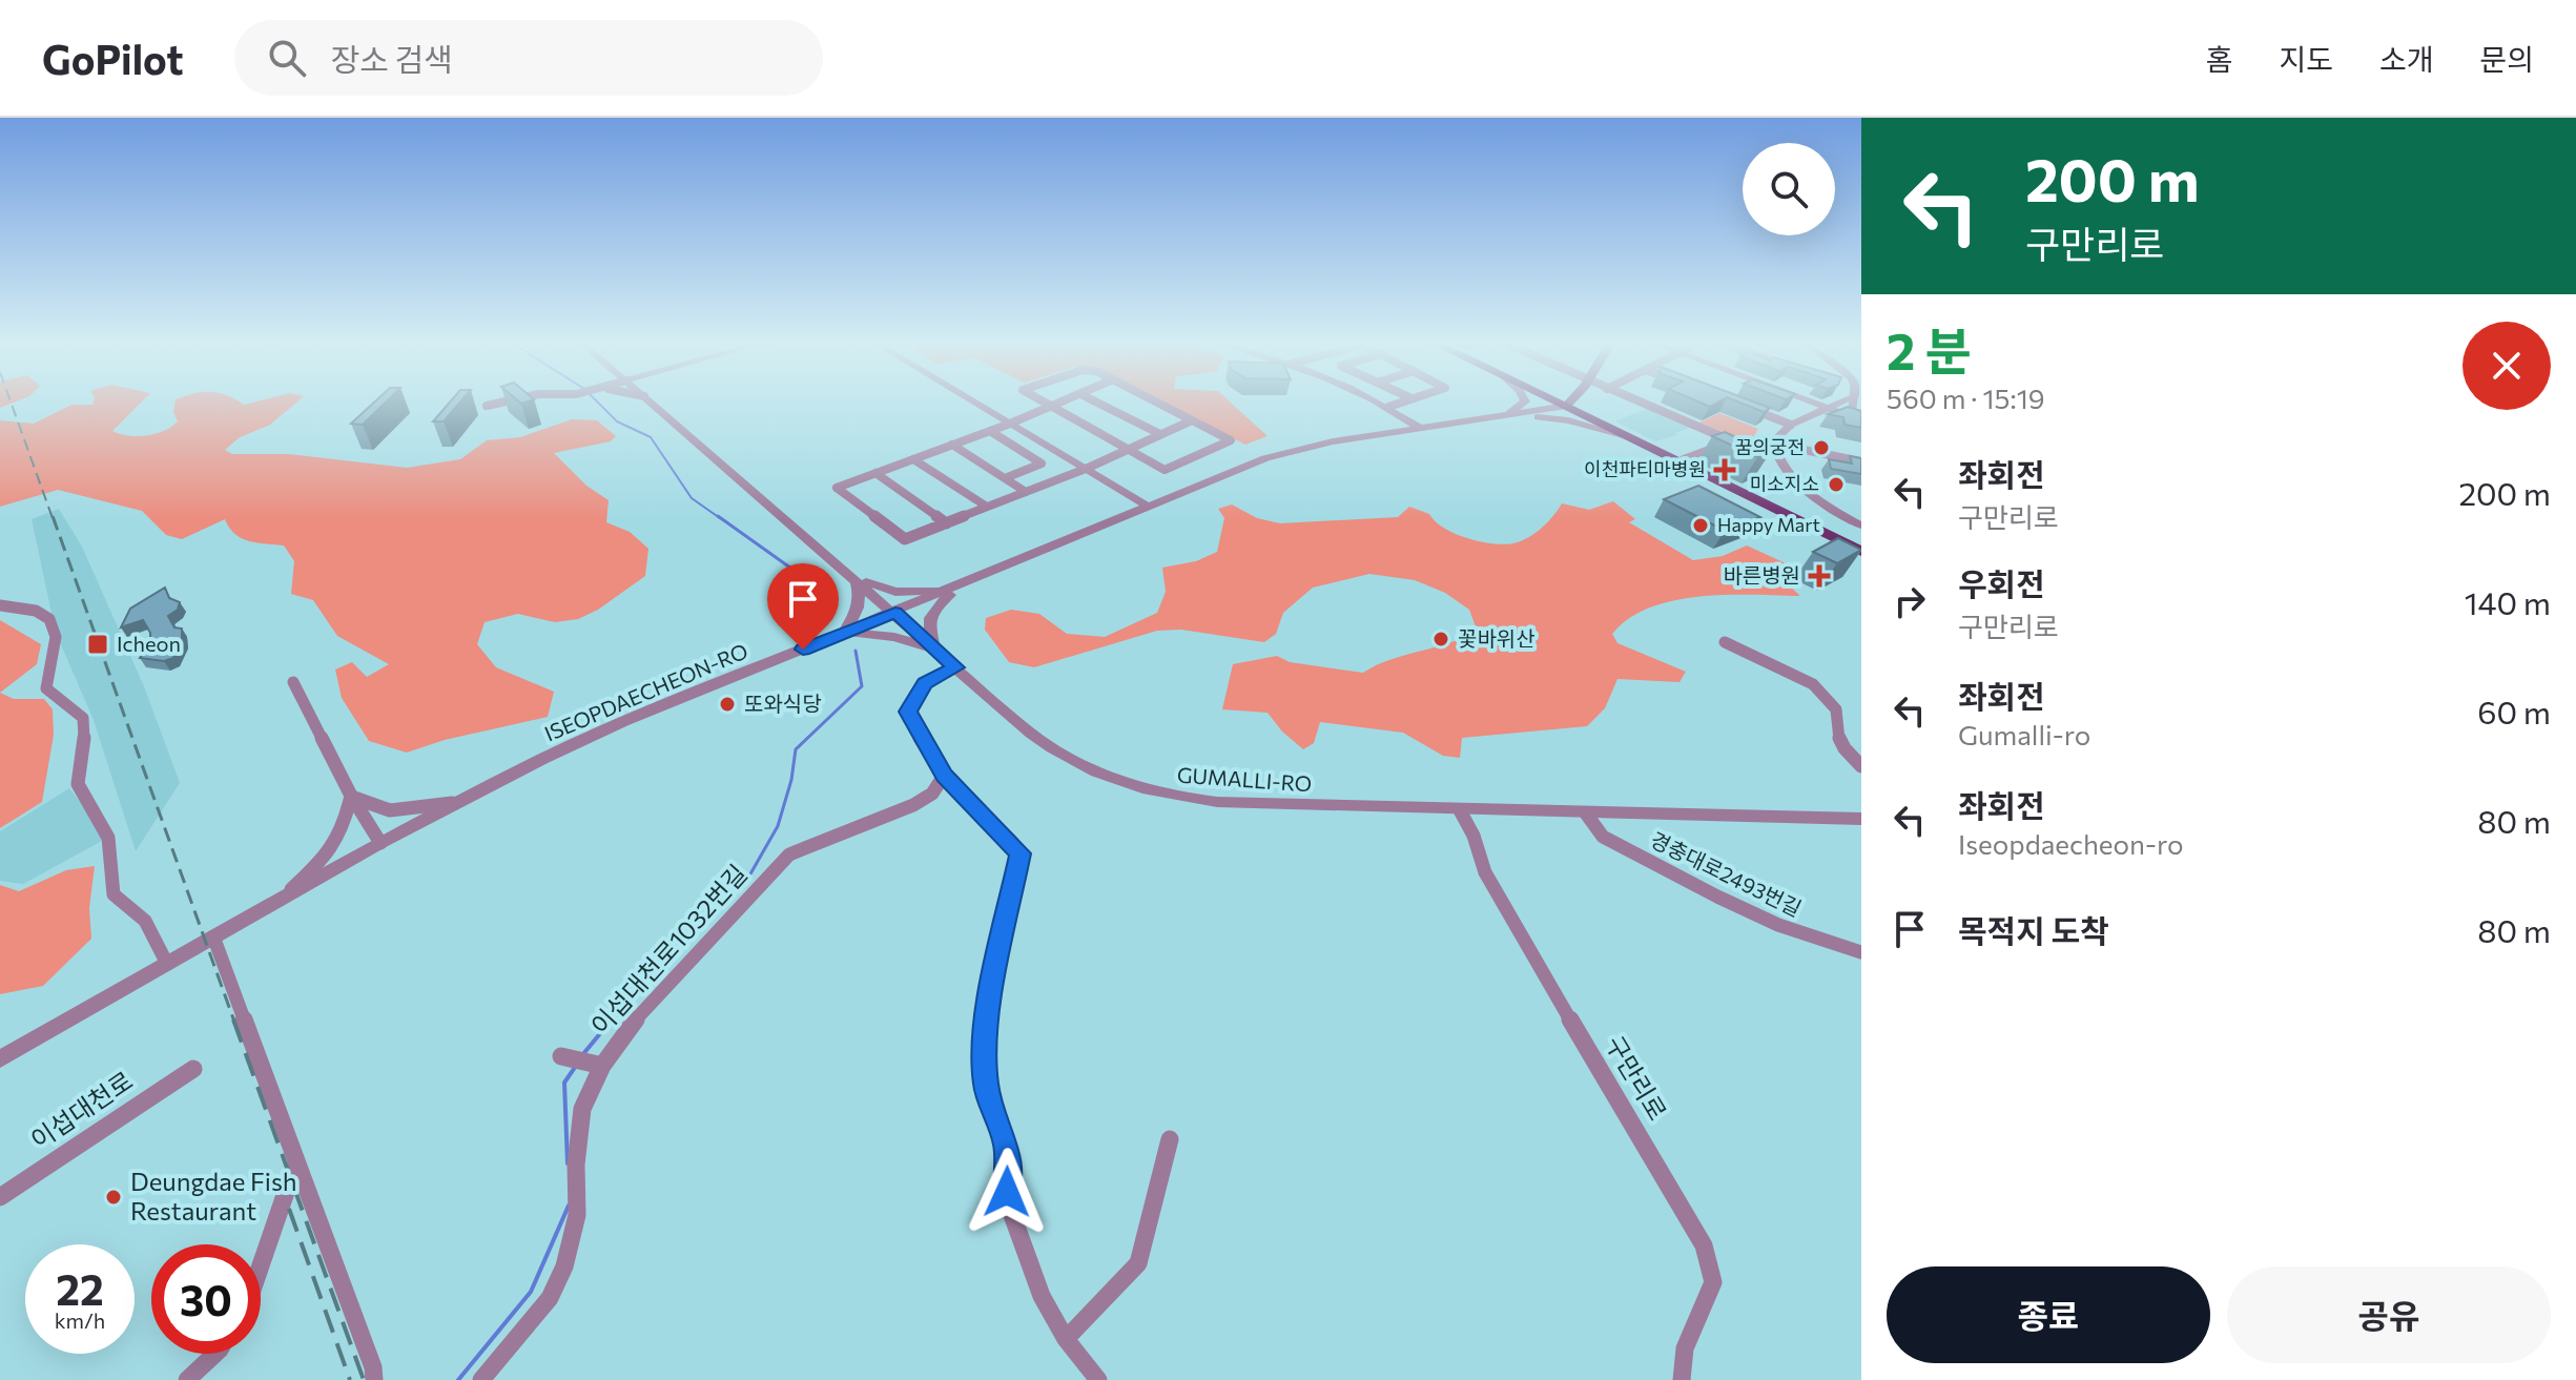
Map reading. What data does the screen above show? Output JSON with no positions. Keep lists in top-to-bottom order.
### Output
{
  "streets": {
    "street": [
      "ISEOPDAECHEON-RO",
      "GUMALLI-RO",
      "경충대로2493번길",
      "이섭대천로1032번길",
      "구만리로",
      "이섭대천로"
    ]
  },
  "crossings": [
    ["ISEOPDAECHEON-RO", "GUMALLI-RO"],
    ["GUMALLI-RO", "경충대로2493번길"],
    ["GUMALLI-RO", "구만리로"]
  ],
  "places": {
    "other": [
      "꿈의궁전",
      "미소지소",
      "Happy Mart",
      "꽃바위산",
      "또와식당",
      "Deungdae Fish Restaurant"
    ],
    "health": ["이천파티마병원", "바른병원"],
    "transit": ["Icheon"]
  },
  "page": {
    "header": "GoPilot",
    "search": "장소 검색",
    "nav": [
      "홈",
      "지도",
      "소개",
      "문의"
    ],
    "turn": ["200 m", "구만리로"],
    "heading": ["2 분", "560 m · 15:19"],
    "list": [
      {
        "name": "좌회전",
        "note": "구만리로",
        "value": "200 m"
      },
      {
        "name": "우회전",
        "note": "구만리로",
        "value": "140 m"
      },
      {
        "name": "좌회전",
        "note": "Gumalli-ro",
        "value": "60 m"
      },
      {
        "name": "좌회전",
        "note": "Iseopdaecheon-ro",
        "value": "80 m"
      },
      {
        "name": "목적지 도착",
        "value": "80 m"
      }
    ],
    "speed": "22 km/h",
    "limit": "30",
    "buttons": ["종료", "공유"]
  }
}
